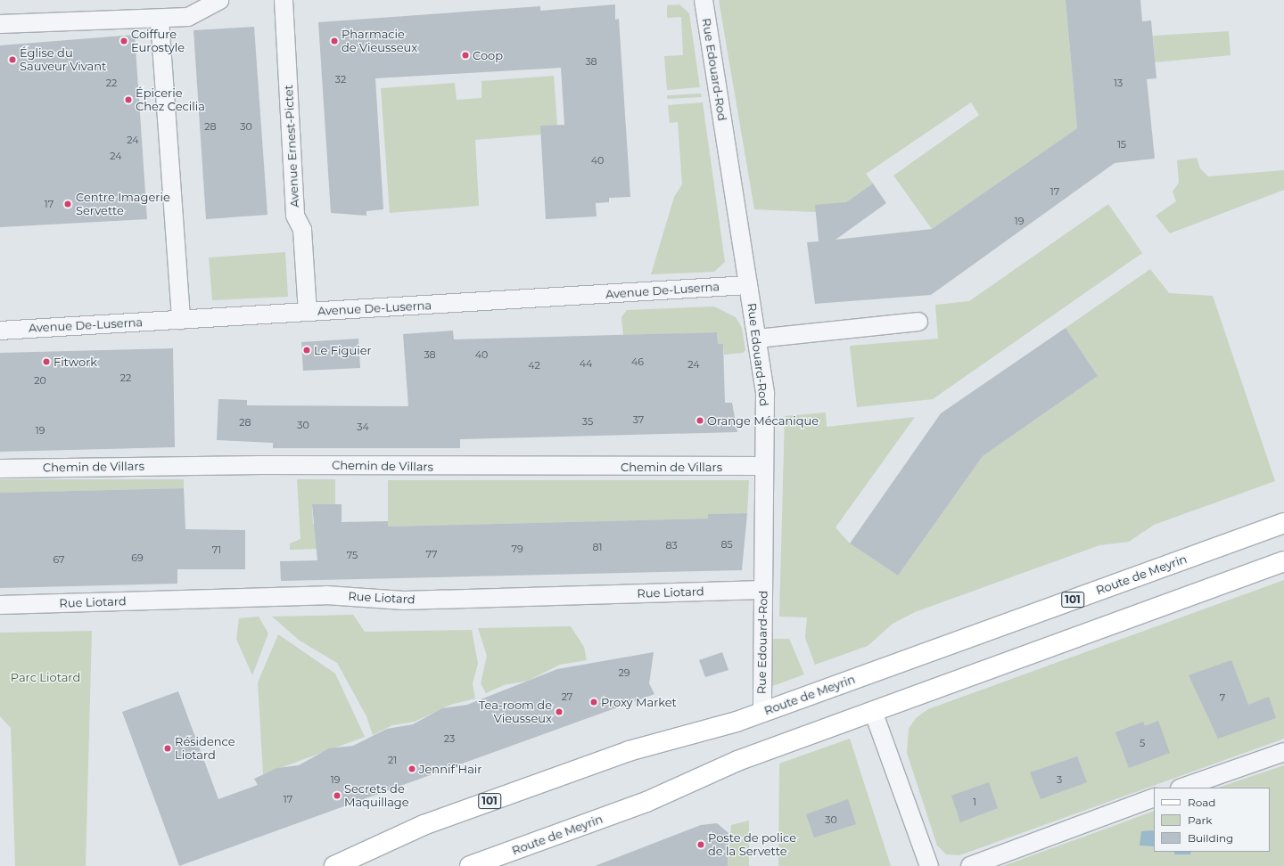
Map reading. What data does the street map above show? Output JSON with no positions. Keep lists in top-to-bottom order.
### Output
{
  "streets": {
    "main road": ["Route de Meyrin", "101"],
    "street": [
      "Rue Edouard-Rod",
      "Avenue Ernest-Pictet",
      "Avenue De-Luserna",
      "Chemin de Villars",
      "Rue Liotard"
    ]
  },
  "crossings": [
    ["Rue Edouard-Rod", "Avenue De-Luserna"],
    ["Rue Edouard-Rod", "Chemin de Villars"],
    ["Rue Edouard-Rod", "Route de Meyrin"],
    ["Rue Edouard-Rod", "Rue Liotard"],
    ["Avenue Ernest-Pictet", "Avenue De-Luserna"]
  ],
  "parks": ["Parc Liotard"],
  "places": [
    "Coiffure Eurostyle",
    "Pharmacie de Vieusseux",
    "Coop",
    "Église du Sauveur Vivant",
    "Épicerie Chez Cecilia",
    "Centre Imagerie Servette",
    "Le Figuier",
    "Fitwork",
    "Orange Mécanique",
    "Proxy Market",
    "Tea-room de Vieusseux",
    "Résidence Liotard",
    "Jennif’Hair",
    "Secrets de Maquillage",
    "Poste de police de la Servette"
  ],
  "house_numbers": [
    "38",
    "32",
    "22",
    "13",
    "28",
    "30",
    "24",
    "15",
    "24",
    "40",
    "17",
    "17",
    "19",
    "38",
    "40",
    "46",
    "44",
    "24",
    "42",
    "22",
    "20",
    "37",
    "35",
    "28",
    "30",
    "34",
    "19",
    "85",
    "83",
    "81",
    "79",
    "71",
    "77",
    "75",
    "69",
    "67",
    "29",
    "27",
    "7",
    "23",
    "5",
    "21",
    "19",
    "3",
    "17",
    "1",
    "30"
  ],
  "legend": ["Road", "Park", "Building"]
}
